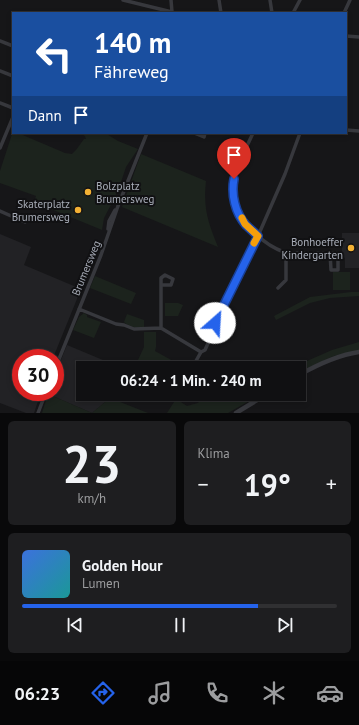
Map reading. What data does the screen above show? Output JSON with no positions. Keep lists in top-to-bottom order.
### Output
{
  "streets": {
    "street": ["Brumersweg"]
  },
  "places": ["Bolzplatz Brumersweg", "Skaterplatz Brumersweg", "Bonhoeffer Kindergarten"],
  "page": {
    "turn": ["140 m", "Fähreweg"],
    "then": "Dann",
    "limit": "30",
    "trip": "06:24 · 1 Min. · 240 m",
    "tile": [
      ["23", "km/h"],
      "Klima"
    ],
    "heat": ["−", "19°", "+"],
    "song": ["Golden Hour", "Lumen"],
    "tabs": "06:23"
  }
}
